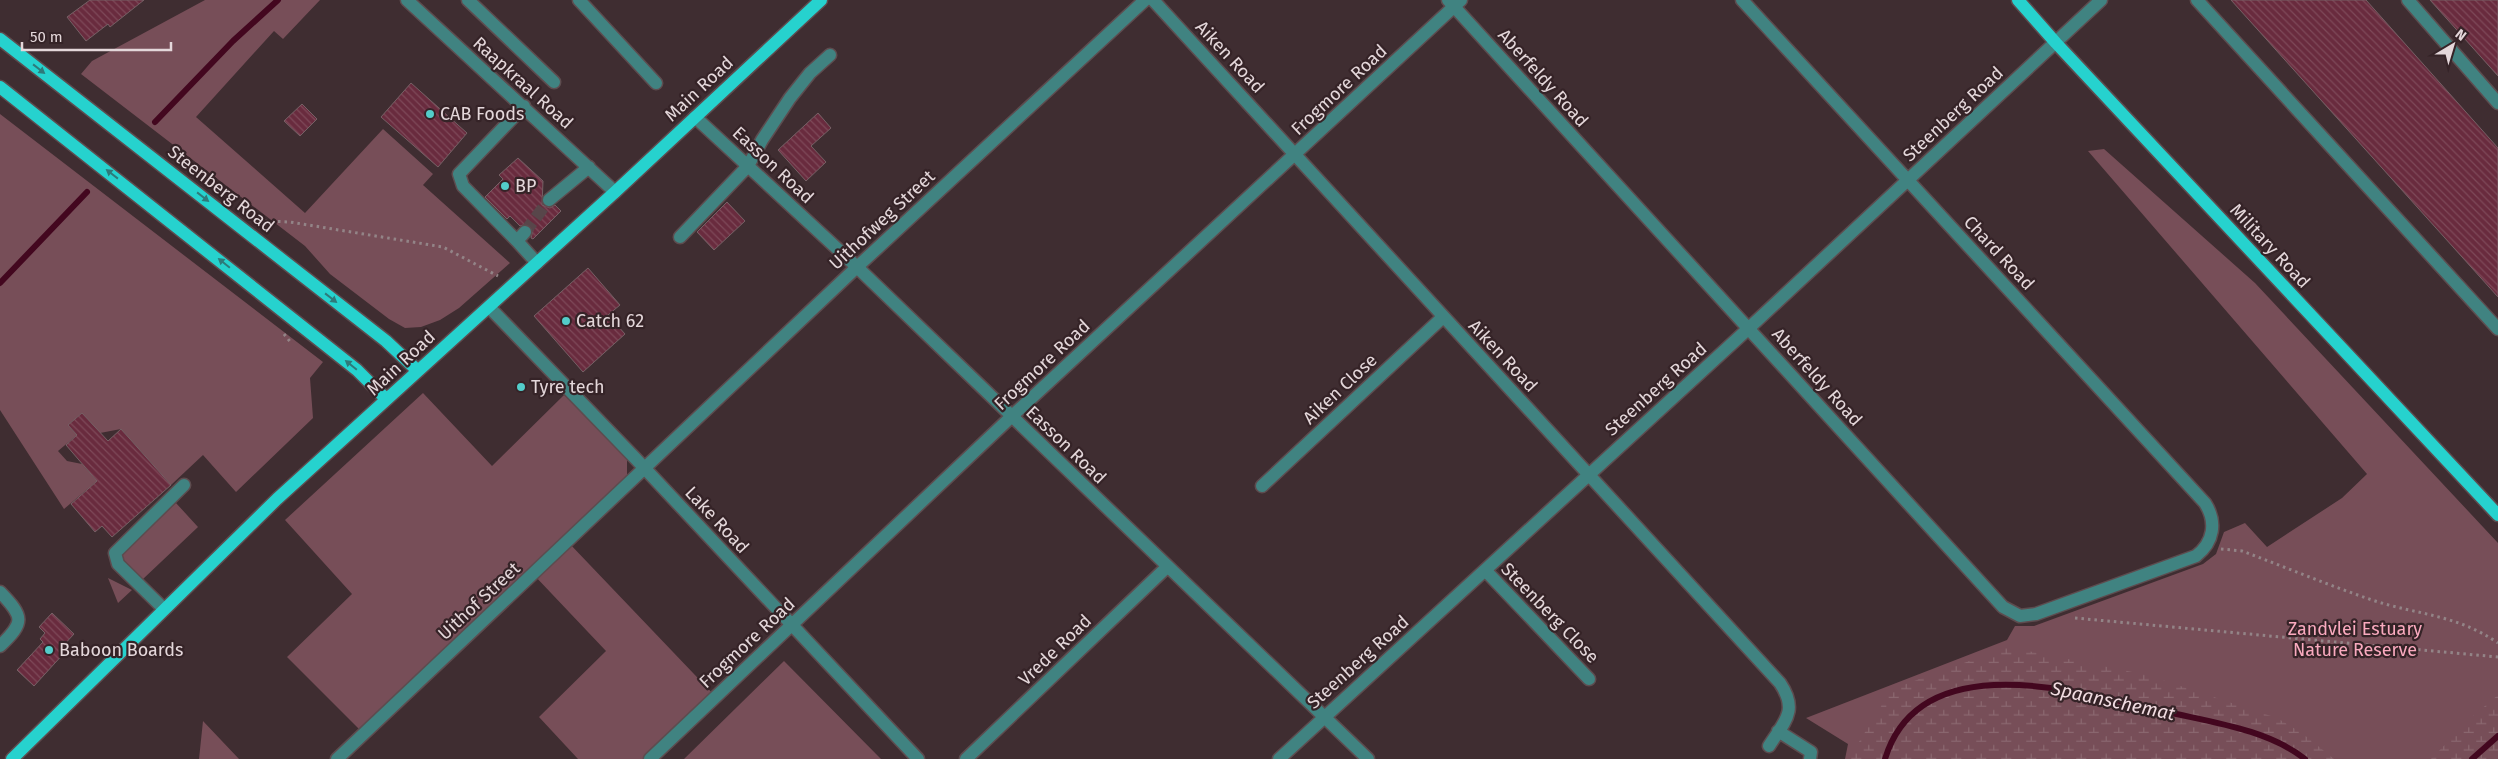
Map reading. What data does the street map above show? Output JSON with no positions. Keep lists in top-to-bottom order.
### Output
{
  "streets": {
    "main road": ["Main Road", "Steenberg Road", "Military Road"],
    "street": [
      "Aiken Road",
      "Aberfeldy Road",
      "Raapkraal Road",
      "Frogmore Road",
      "Easson Road",
      "Uithofweg Street",
      "Chard Road",
      "Aiken Close",
      "Lake Road",
      "Uithof Street",
      "Steenberg Close",
      "Vrede Road"
    ]
  },
  "crossings": [
    ["Aiken Road", "Frogmore Road"],
    ["Aiken Road", "Steenberg Road"],
    ["Aiken Road", "Aiken Close"],
    ["Aberfeldy Road", "Frogmore Road"],
    ["Aberfeldy Road", "Steenberg Road"],
    ["Aberfeldy Road", "Chard Road"],
    ["Raapkraal Road", "Main Road"],
    ["Main Road", "Steenberg Road"],
    ["Main Road", "Easson Road"],
    ["Main Road", "Lake Road"],
    ["Frogmore Road", "Easson Road"],
    ["Frogmore Road", "Lake Road"],
    ["Steenberg Road", "Easson Road"],
    ["Steenberg Road", "Military Road"],
    ["Steenberg Road", "Chard Road"],
    ["Steenberg Road", "Steenberg Close"],
    ["Easson Road", "Uithofweg Street"],
    ["Easson Road", "Vrede Road"],
    ["Uithofweg Street", "Lake Road"],
    ["Uithofweg Street", "Uithof Street"],
    ["Lake Road", "Uithof Street"]
  ],
  "water": ["Spaanschemat"],
  "parks": ["Zandvlei Estuary Nature Reserve"],
  "places": [
    "CAB Foods",
    "BP",
    "Catch 62",
    "Tyre tech",
    "Baboon Boards"
  ],
  "scale_bar": "50 m",
  "north": "top right"
}
